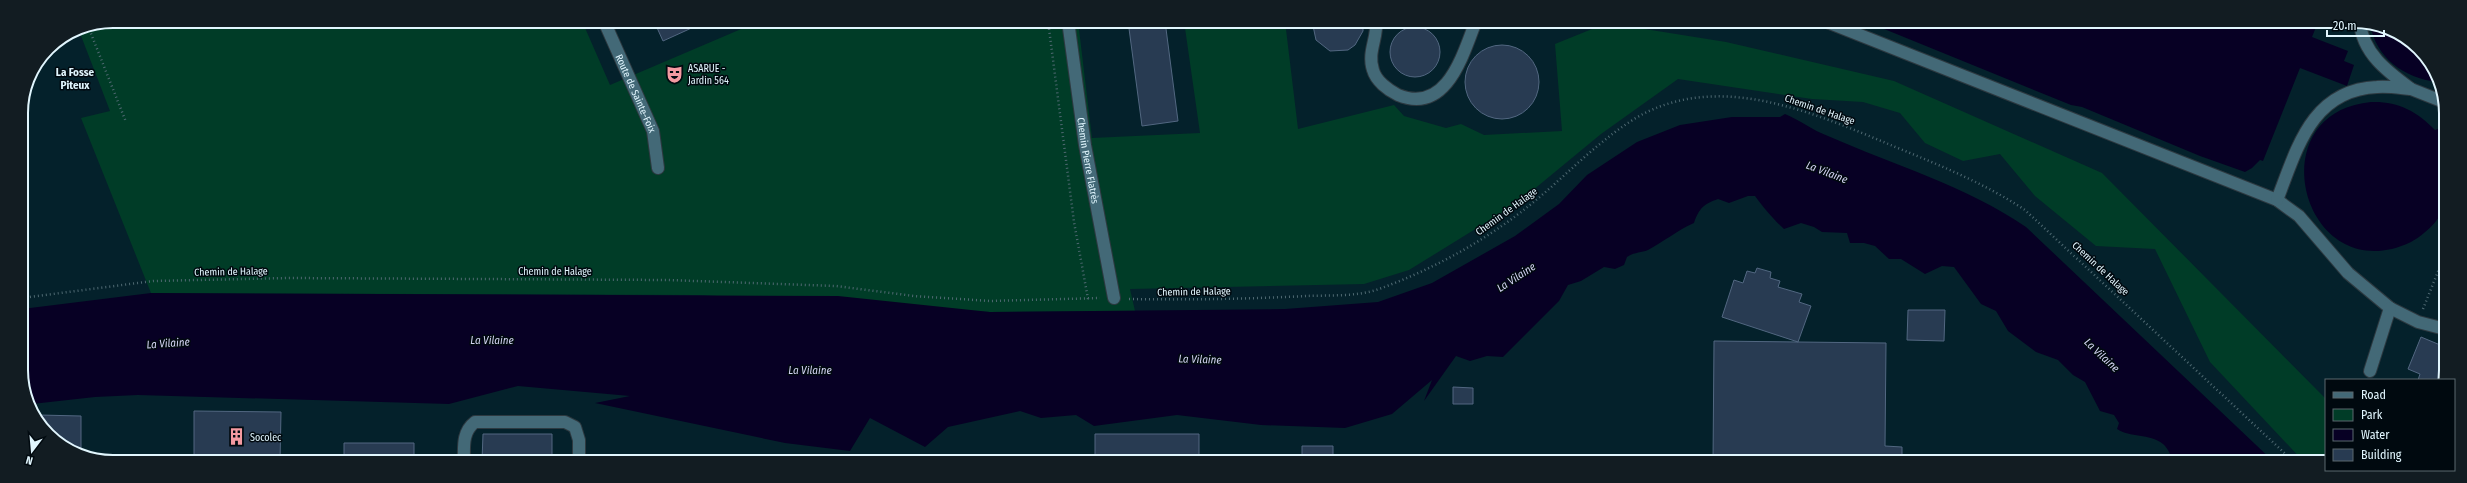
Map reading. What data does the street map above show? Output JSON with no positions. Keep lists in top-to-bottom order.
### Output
{
  "streets": {
    "street": ["Route de Sainte-Foix", "Chemin Pierre Flatrès"],
    "path": ["Chemin de Halage"]
  },
  "crossings": [
    ["Chemin de Halage", "Chemin Pierre Flatrès"]
  ],
  "districts": ["La Fosse Piteux"],
  "water": ["La Vilaine"],
  "places": {
    "theatre": ["ASARUE - Jardin 564"],
    "building": ["Socolec"]
  },
  "legend": [
    "Road",
    "Park",
    "Water",
    "Building"
  ],
  "scale_bar": "20 m",
  "north": "bottom"
}
